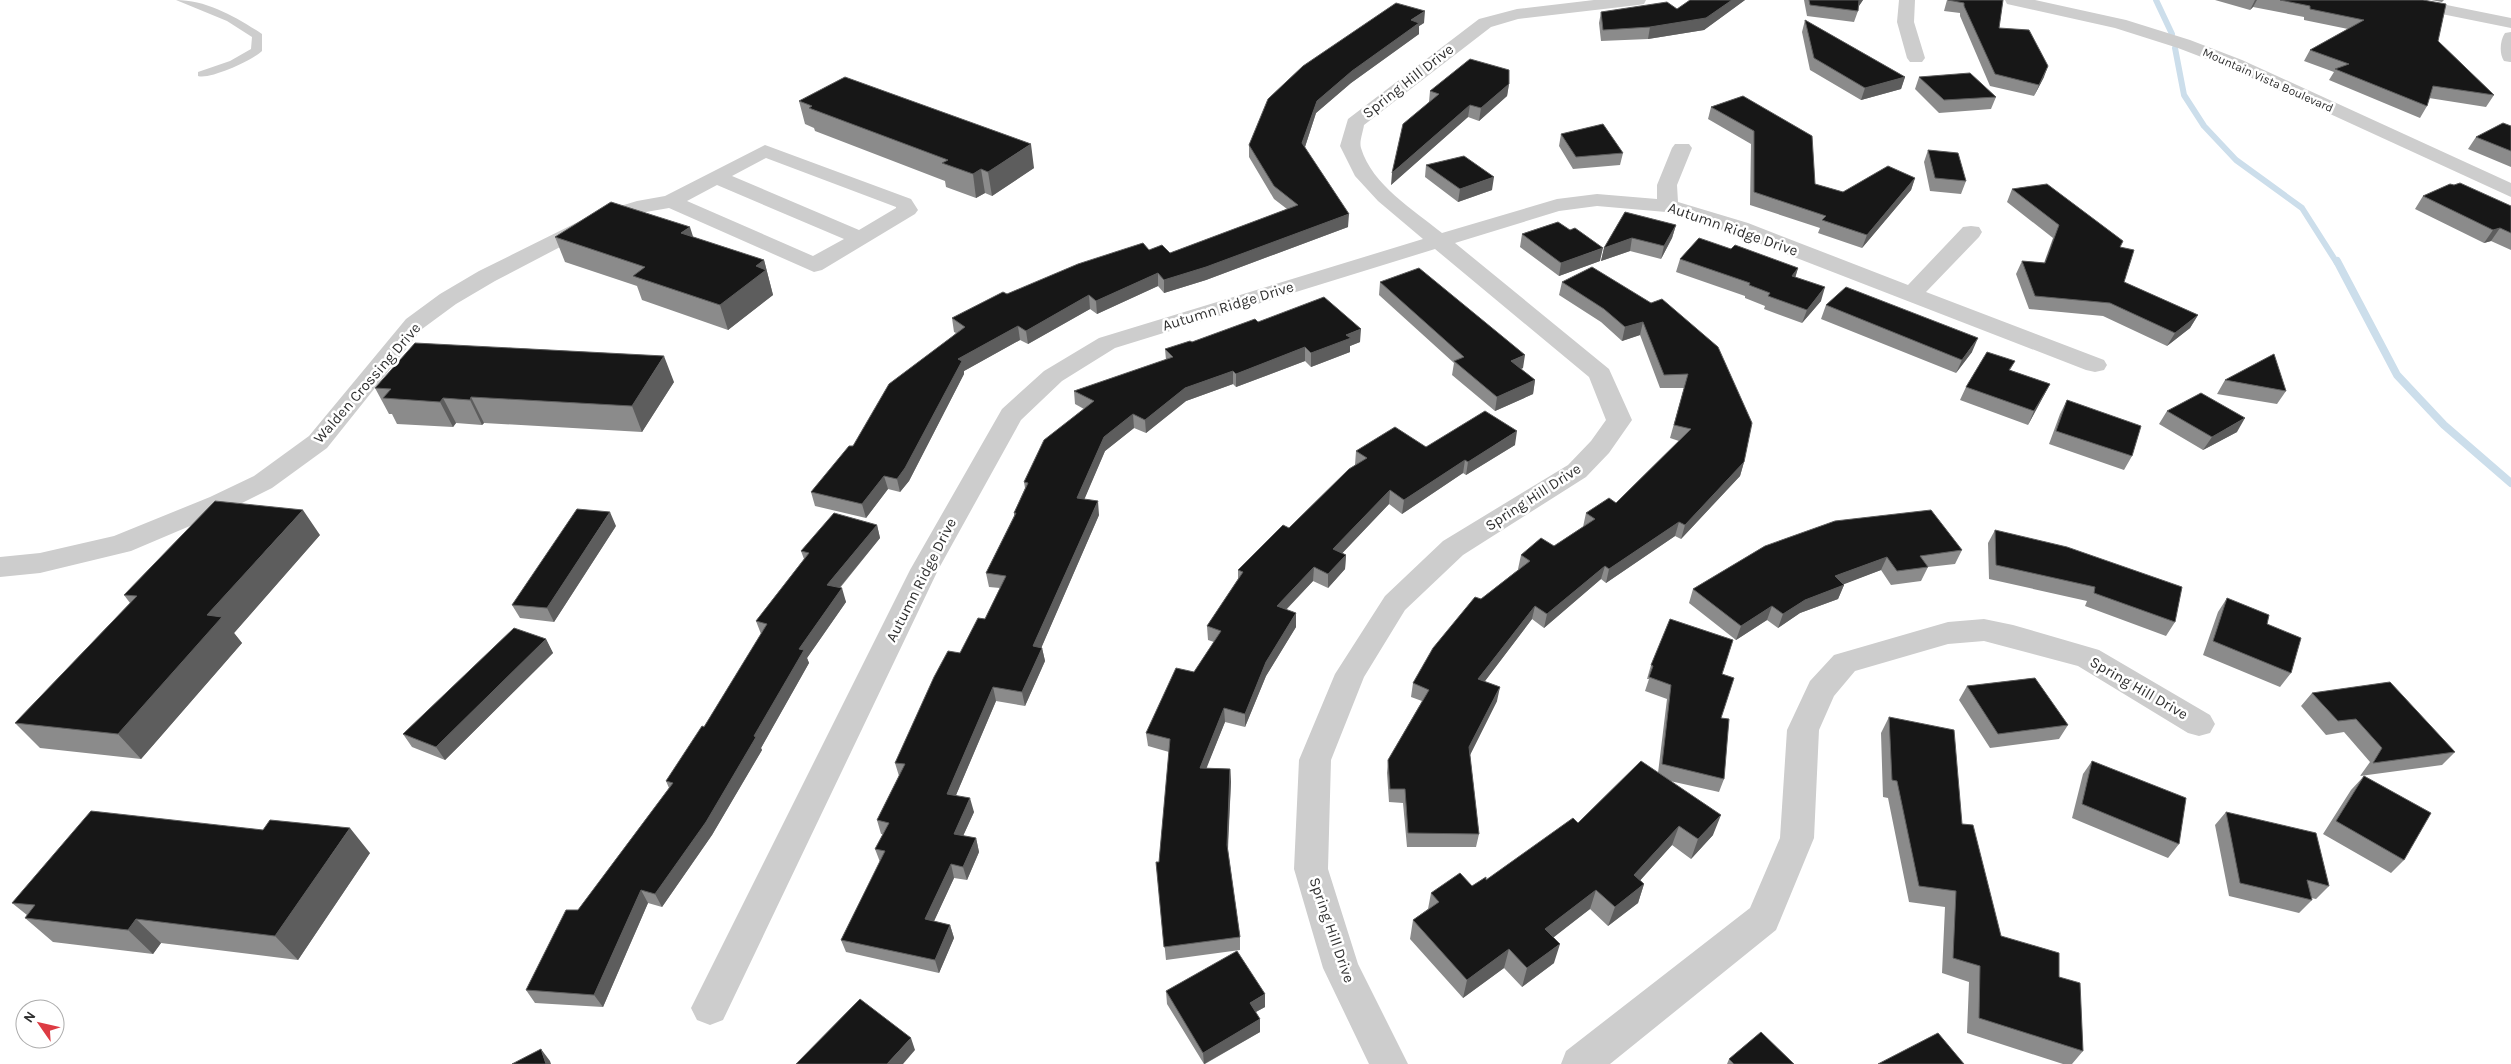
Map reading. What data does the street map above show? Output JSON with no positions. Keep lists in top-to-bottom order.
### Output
{
  "streets": {
    "street": [
      "Mountain Vista Boulevard",
      "Spring Hill Drive",
      "Autumn Ridge Drive",
      "Walden Crossing Drive"
    ]
  },
  "crossings": [
    ["Spring Hill Drive", "Autumn Ridge Drive"]
  ],
  "north": "top left"
}
